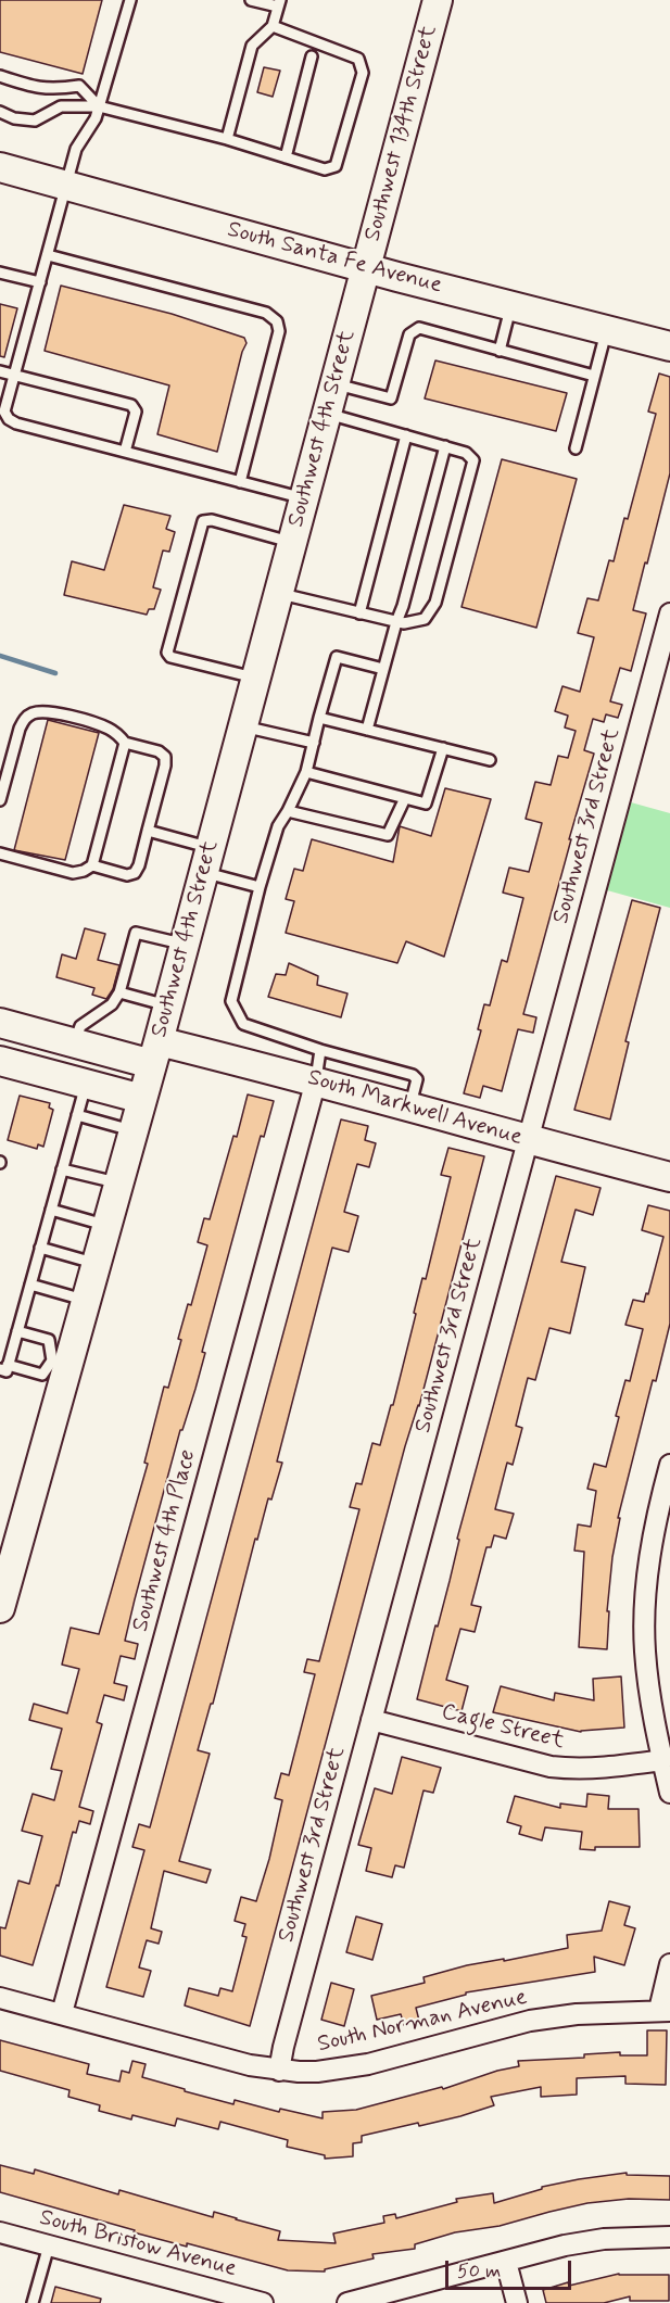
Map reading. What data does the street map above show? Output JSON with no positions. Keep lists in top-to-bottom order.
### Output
{
  "streets": {
    "main road": [
      "Southwest 134th Street",
      "South Santa Fe Avenue",
      "Southwest 4th Street",
      "South Markwell Avenue"
    ],
    "street": [
      "Southwest 3rd Street",
      "Southwest 4th Place",
      "Cagle Street",
      "South Norman Avenue",
      "South Bristow Avenue"
    ]
  },
  "crossings": [
    ["Southwest 134th Street", "South Santa Fe Avenue"],
    ["Southwest 134th Street", "Southwest 4th Street"],
    ["South Santa Fe Avenue", "Southwest 4th Street"],
    ["Southwest 4th Street", "South Markwell Avenue"],
    ["Southwest 3rd Street", "South Markwell Avenue"],
    ["Southwest 3rd Street", "Cagle Street"],
    ["Southwest 3rd Street", "South Norman Avenue"],
    ["South Markwell Avenue", "Southwest 4th Place"],
    ["Southwest 4th Place", "South Norman Avenue"]
  ],
  "scale_bar": "50 m"
}
